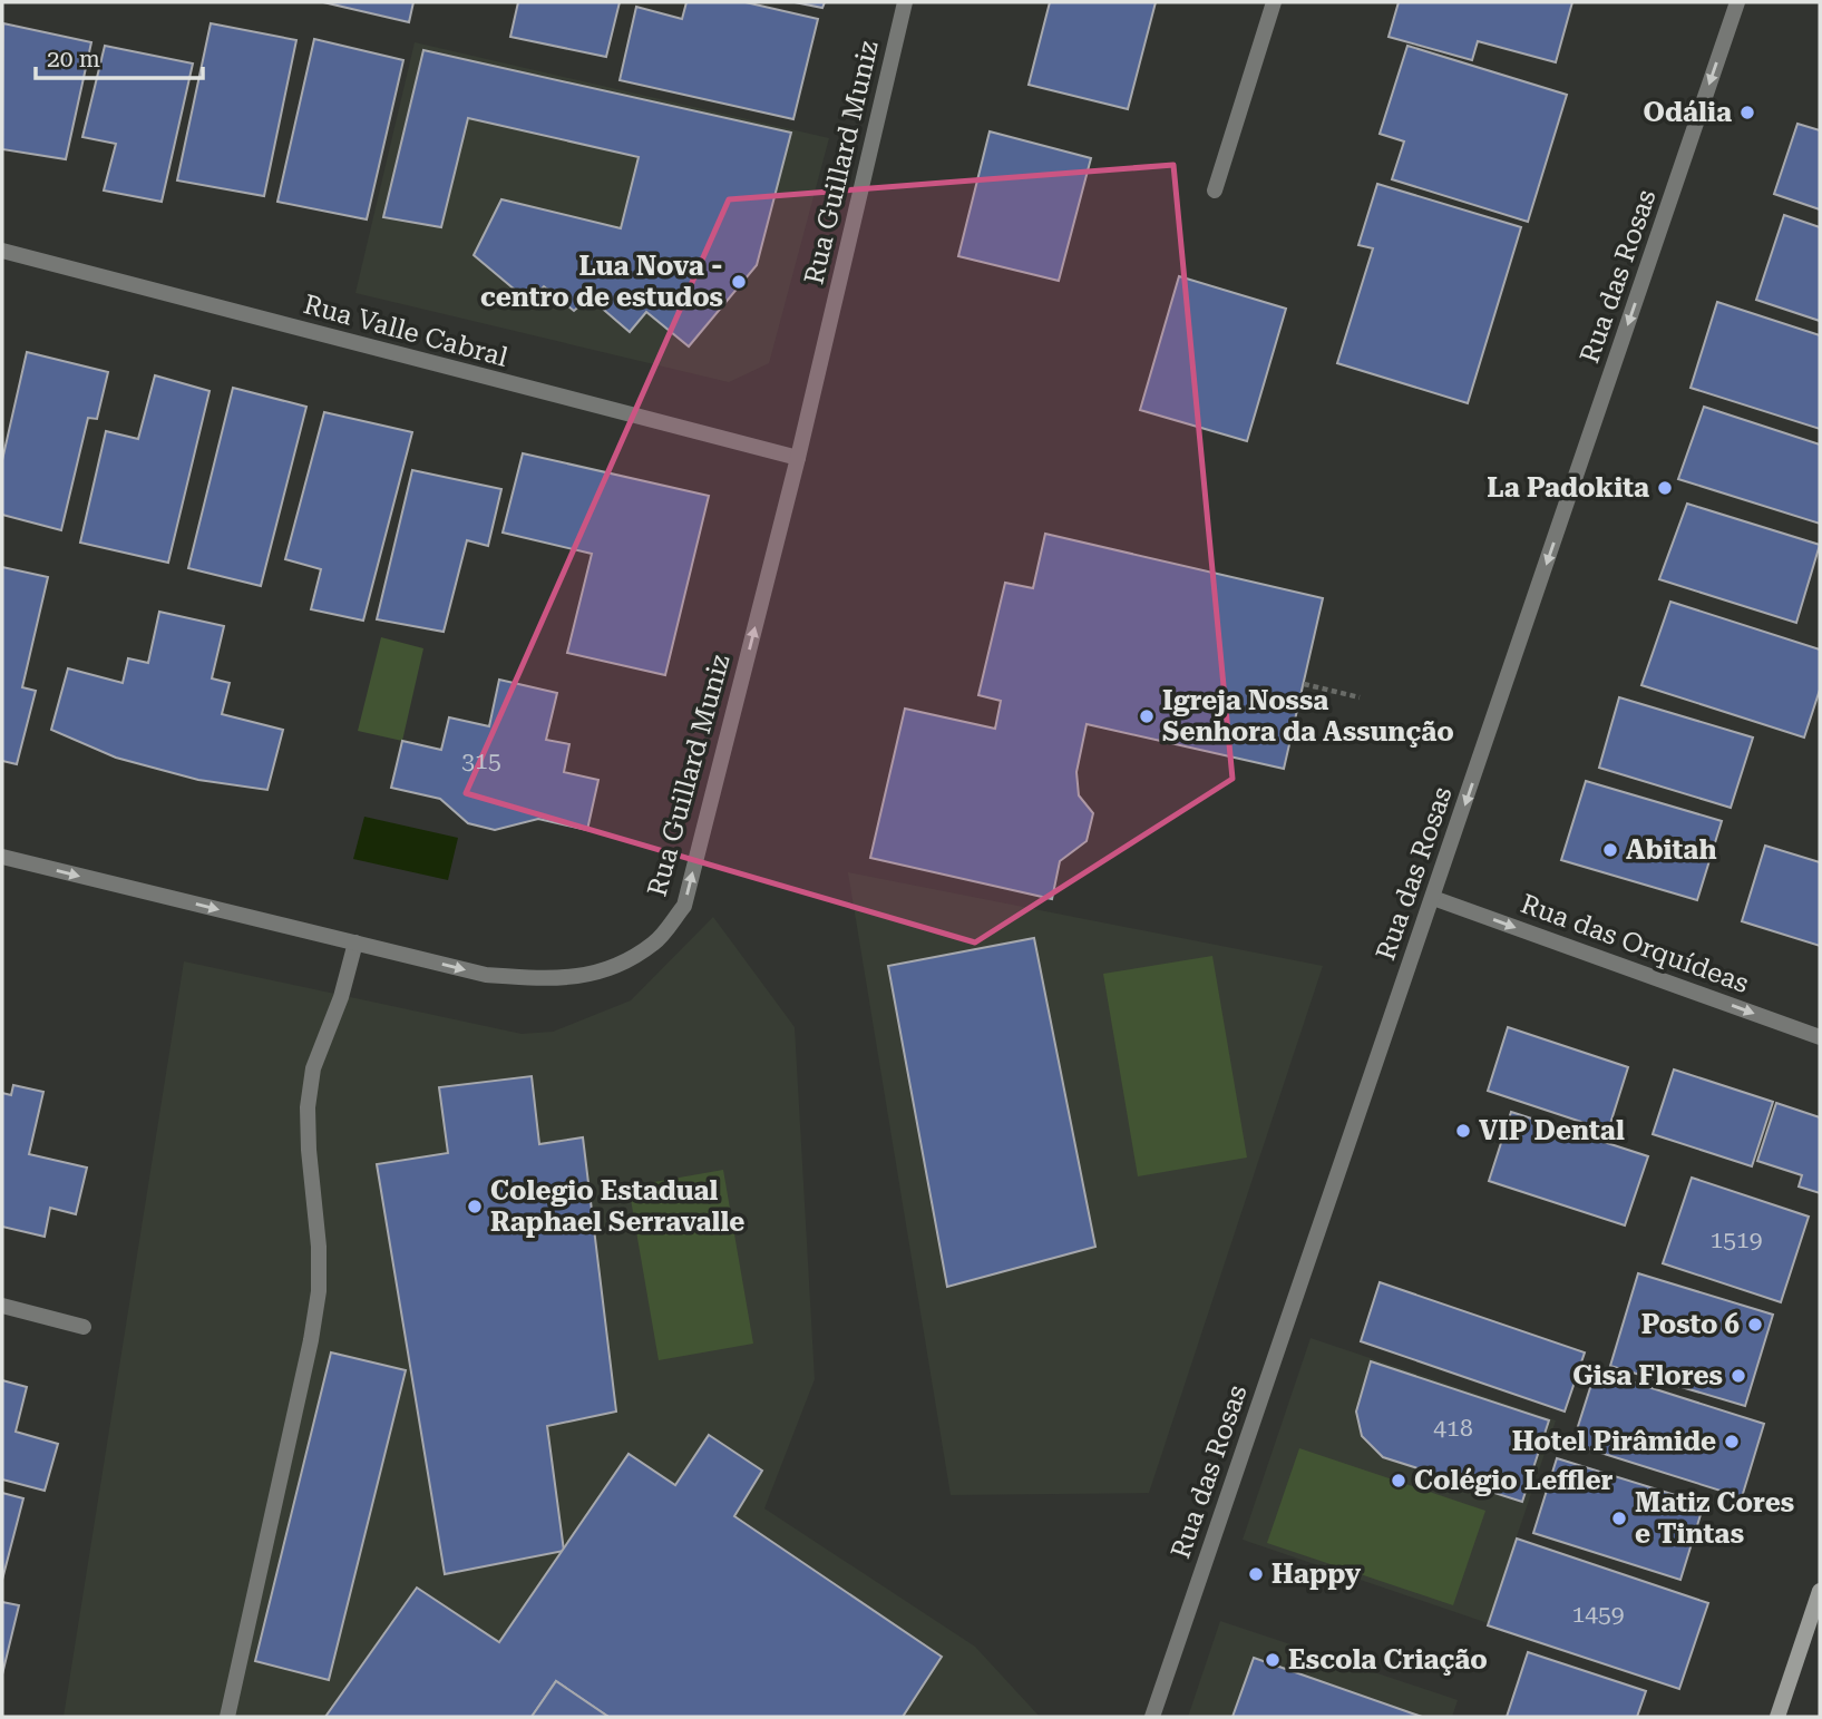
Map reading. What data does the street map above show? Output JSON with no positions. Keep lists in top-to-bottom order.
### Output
{
  "streets": {
    "street": [
      "Rua Guillard Muniz",
      "Rua das Rosas",
      "Rua Valle Cabral",
      "Rua das Orquídeas"
    ]
  },
  "crossings": [
    ["Rua Guillard Muniz", "Rua Valle Cabral"],
    ["Rua das Rosas", "Rua das Orquídeas"]
  ],
  "one_way": ["Rua das Rosas", "Rua das Orquídeas"],
  "places": [
    "Odália",
    "Lua Nova - centro de estudos",
    "La Padokita",
    "Igreja Nossa Senhora da Assunção",
    "Abitah",
    "VIP Dental",
    "Colegio Estadual Raphael Serravalle",
    "Posto 6",
    "Gisa Flores",
    "Hotel Pirâmide",
    "Colégio Leffler",
    "Matiz Cores e Tintas",
    "Happy",
    "Escola Criação"
  ],
  "house_numbers": [
    "315",
    "1519",
    "418",
    "1459"
  ],
  "scale_bar": "20 m"
}
